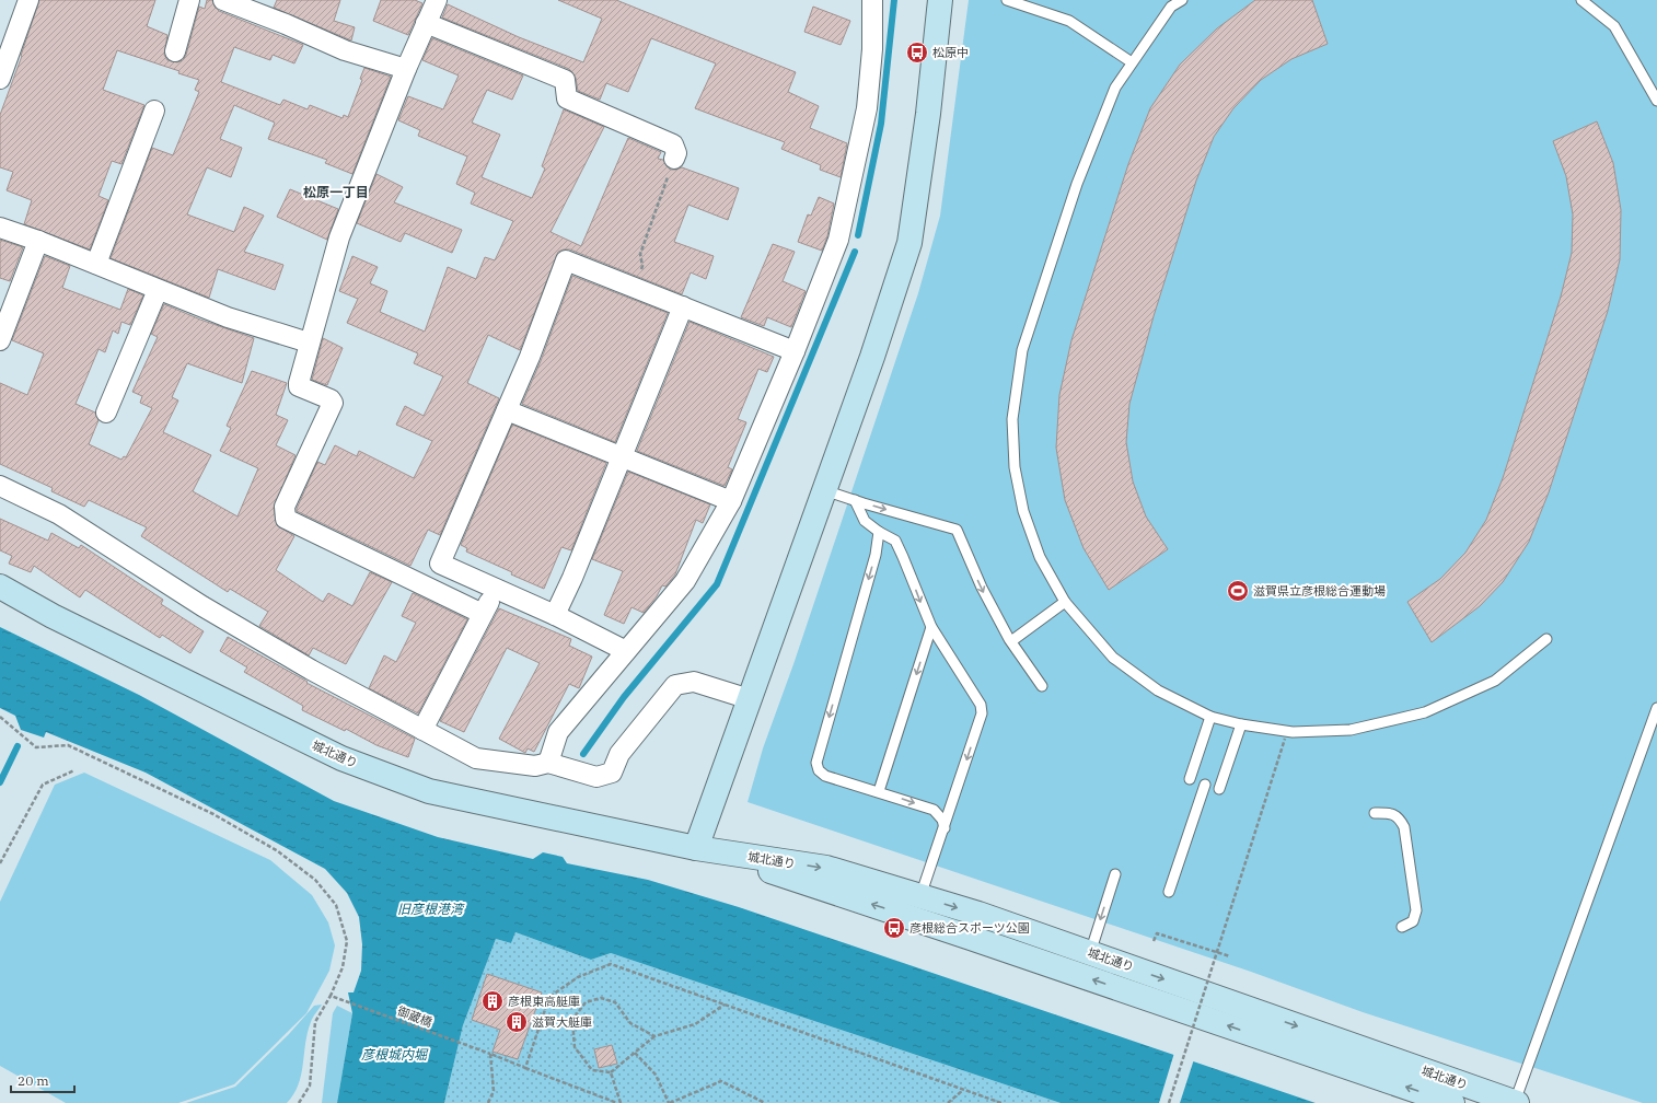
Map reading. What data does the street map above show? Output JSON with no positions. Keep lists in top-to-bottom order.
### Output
{
  "streets": {
    "main road": ["城北通り"],
    "path": ["御蔵橋"]
  },
  "districts": ["松原一丁目"],
  "water": ["旧彦根港湾", "彦根城内堀"],
  "places": {
    "bus stop": ["松原中", "彦根総合スポーツ公園"],
    "sports": ["滋賀県立彦根総合運動場"],
    "building": ["彦根東高艇庫", "滋賀大艇庫"]
  },
  "scale_bar": "20 m"
}
